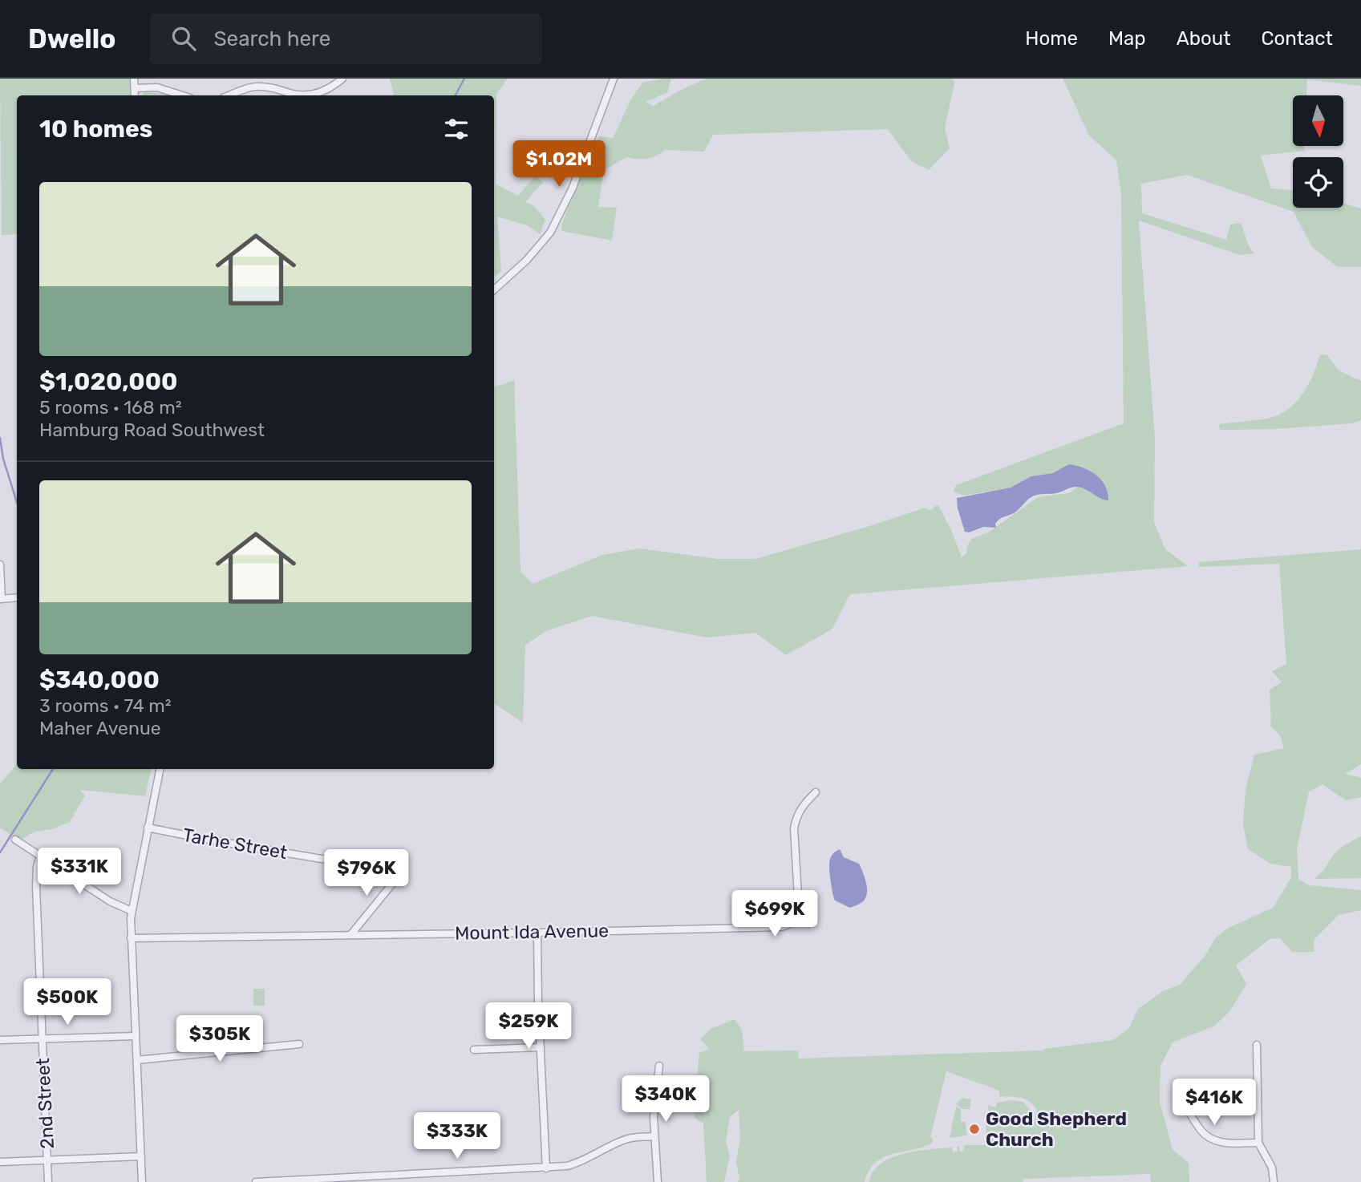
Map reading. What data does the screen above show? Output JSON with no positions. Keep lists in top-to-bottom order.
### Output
{
  "streets": {
    "street": ["Tarhe Street", "Mount Ida Avenue", "2nd Street"]
  },
  "crossings": [
    ["Tarhe Street", "Mount Ida Avenue"]
  ],
  "places": ["Good Shepherd Church"],
  "north": "bottom",
  "page": {
    "header": "Dwello",
    "search": "Search here",
    "nav": [
      "Home",
      "Map",
      "About",
      "Contact"
    ],
    "heading": "10 homes",
    "price": [
      "$1.02M",
      "$331K",
      "$796K",
      "$699K",
      "$500K",
      "$259K",
      "$305K",
      "$340K",
      "$416K",
      "$333K"
    ],
    "list": [
      {
        "name": "$1,020,000",
        "note": "5 rooms · 168 m² · Hamburg Road Southwest"
      },
      {
        "name": "$340,000",
        "note": "3 rooms · 74 m² · Maher Avenue"
      }
    ]
  }
}
